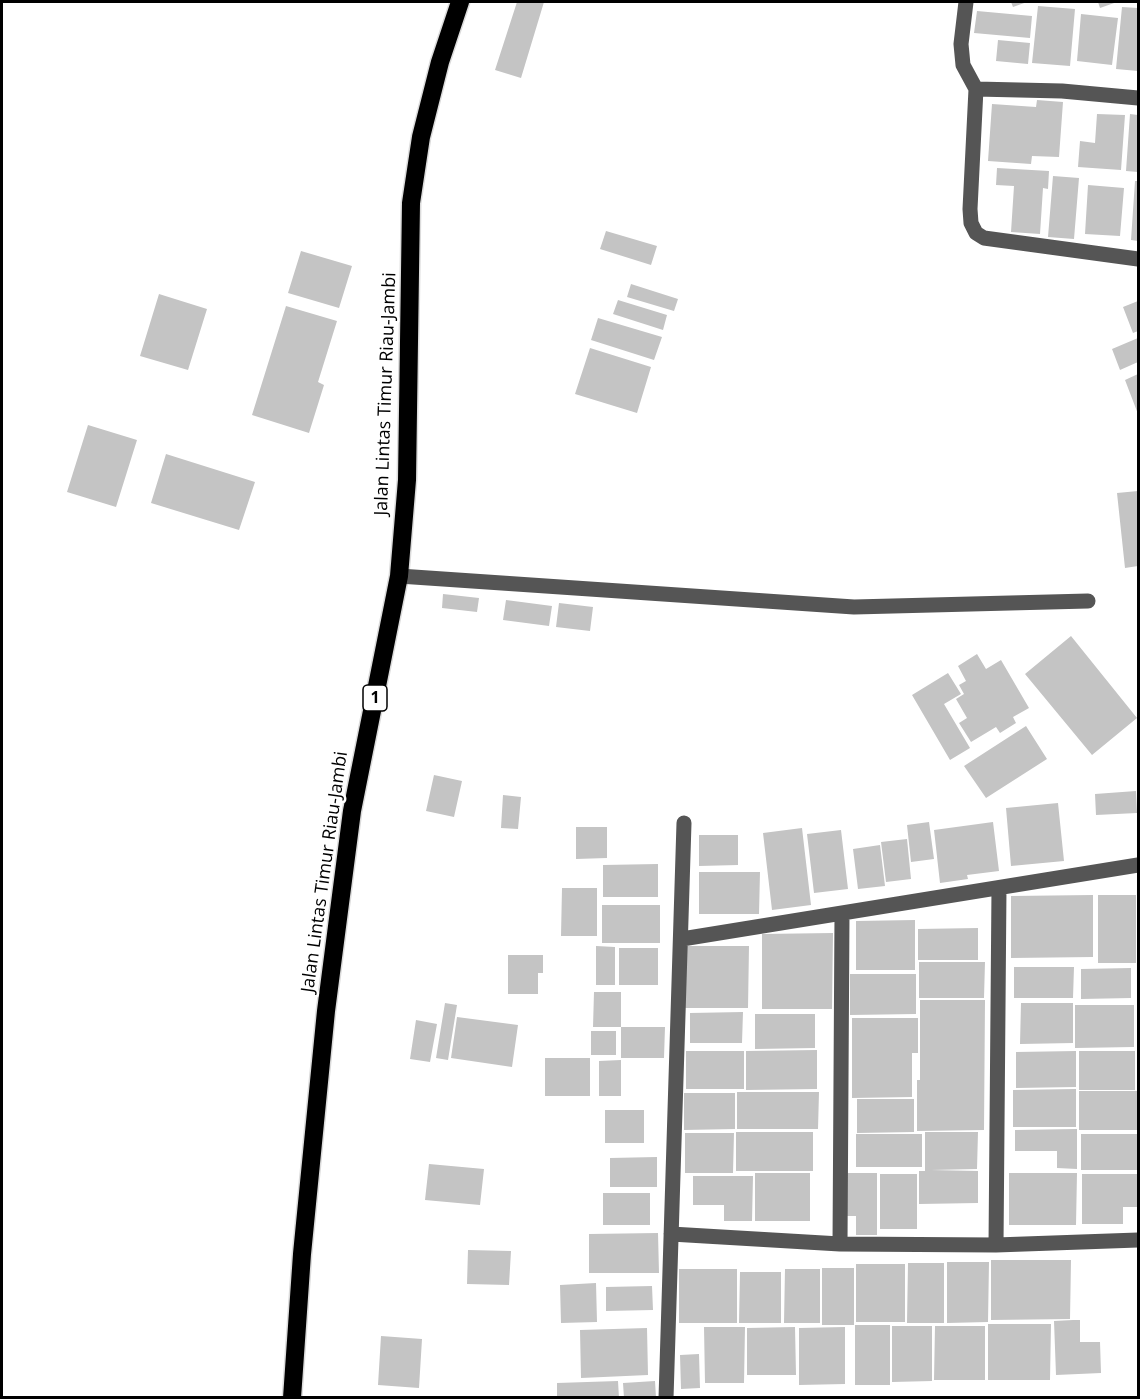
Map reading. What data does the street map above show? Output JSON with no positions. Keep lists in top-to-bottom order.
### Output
{
  "streets": {
    "highway": ["Jalan Lintas Timur Riau-Jambi", "1"]
  }
}
